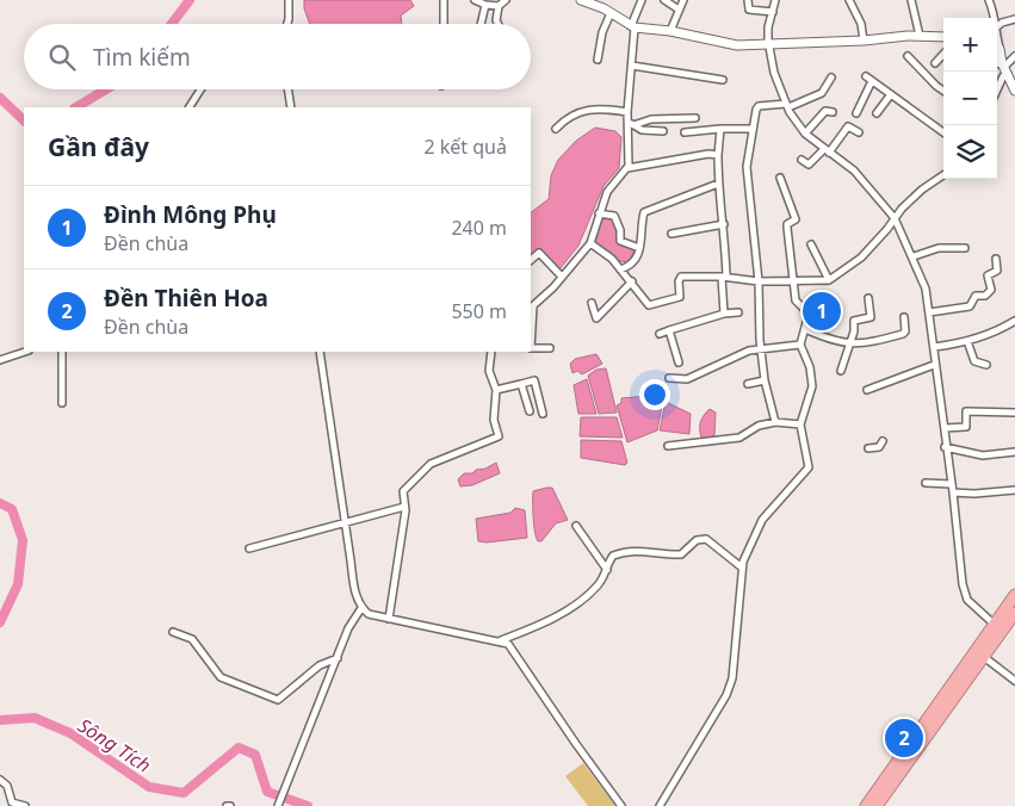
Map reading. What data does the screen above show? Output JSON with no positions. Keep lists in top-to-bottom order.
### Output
{
  "water": ["Sông Tích"],
  "page": {
    "map_buttons": ["+", "−"],
    "search": "Tìm kiếm",
    "heading": ["Gần đây", "2 kết quả"],
    "list": [
      {
        "mark": "1",
        "name": "Đình Mông Phụ",
        "note": "Đền chùa",
        "value": "240 m"
      },
      {
        "mark": "2",
        "name": "Đền Thiên Hoa",
        "note": "Đền chùa",
        "value": "550 m"
      }
    ],
    "pins": ["1", "2"]
  }
}
